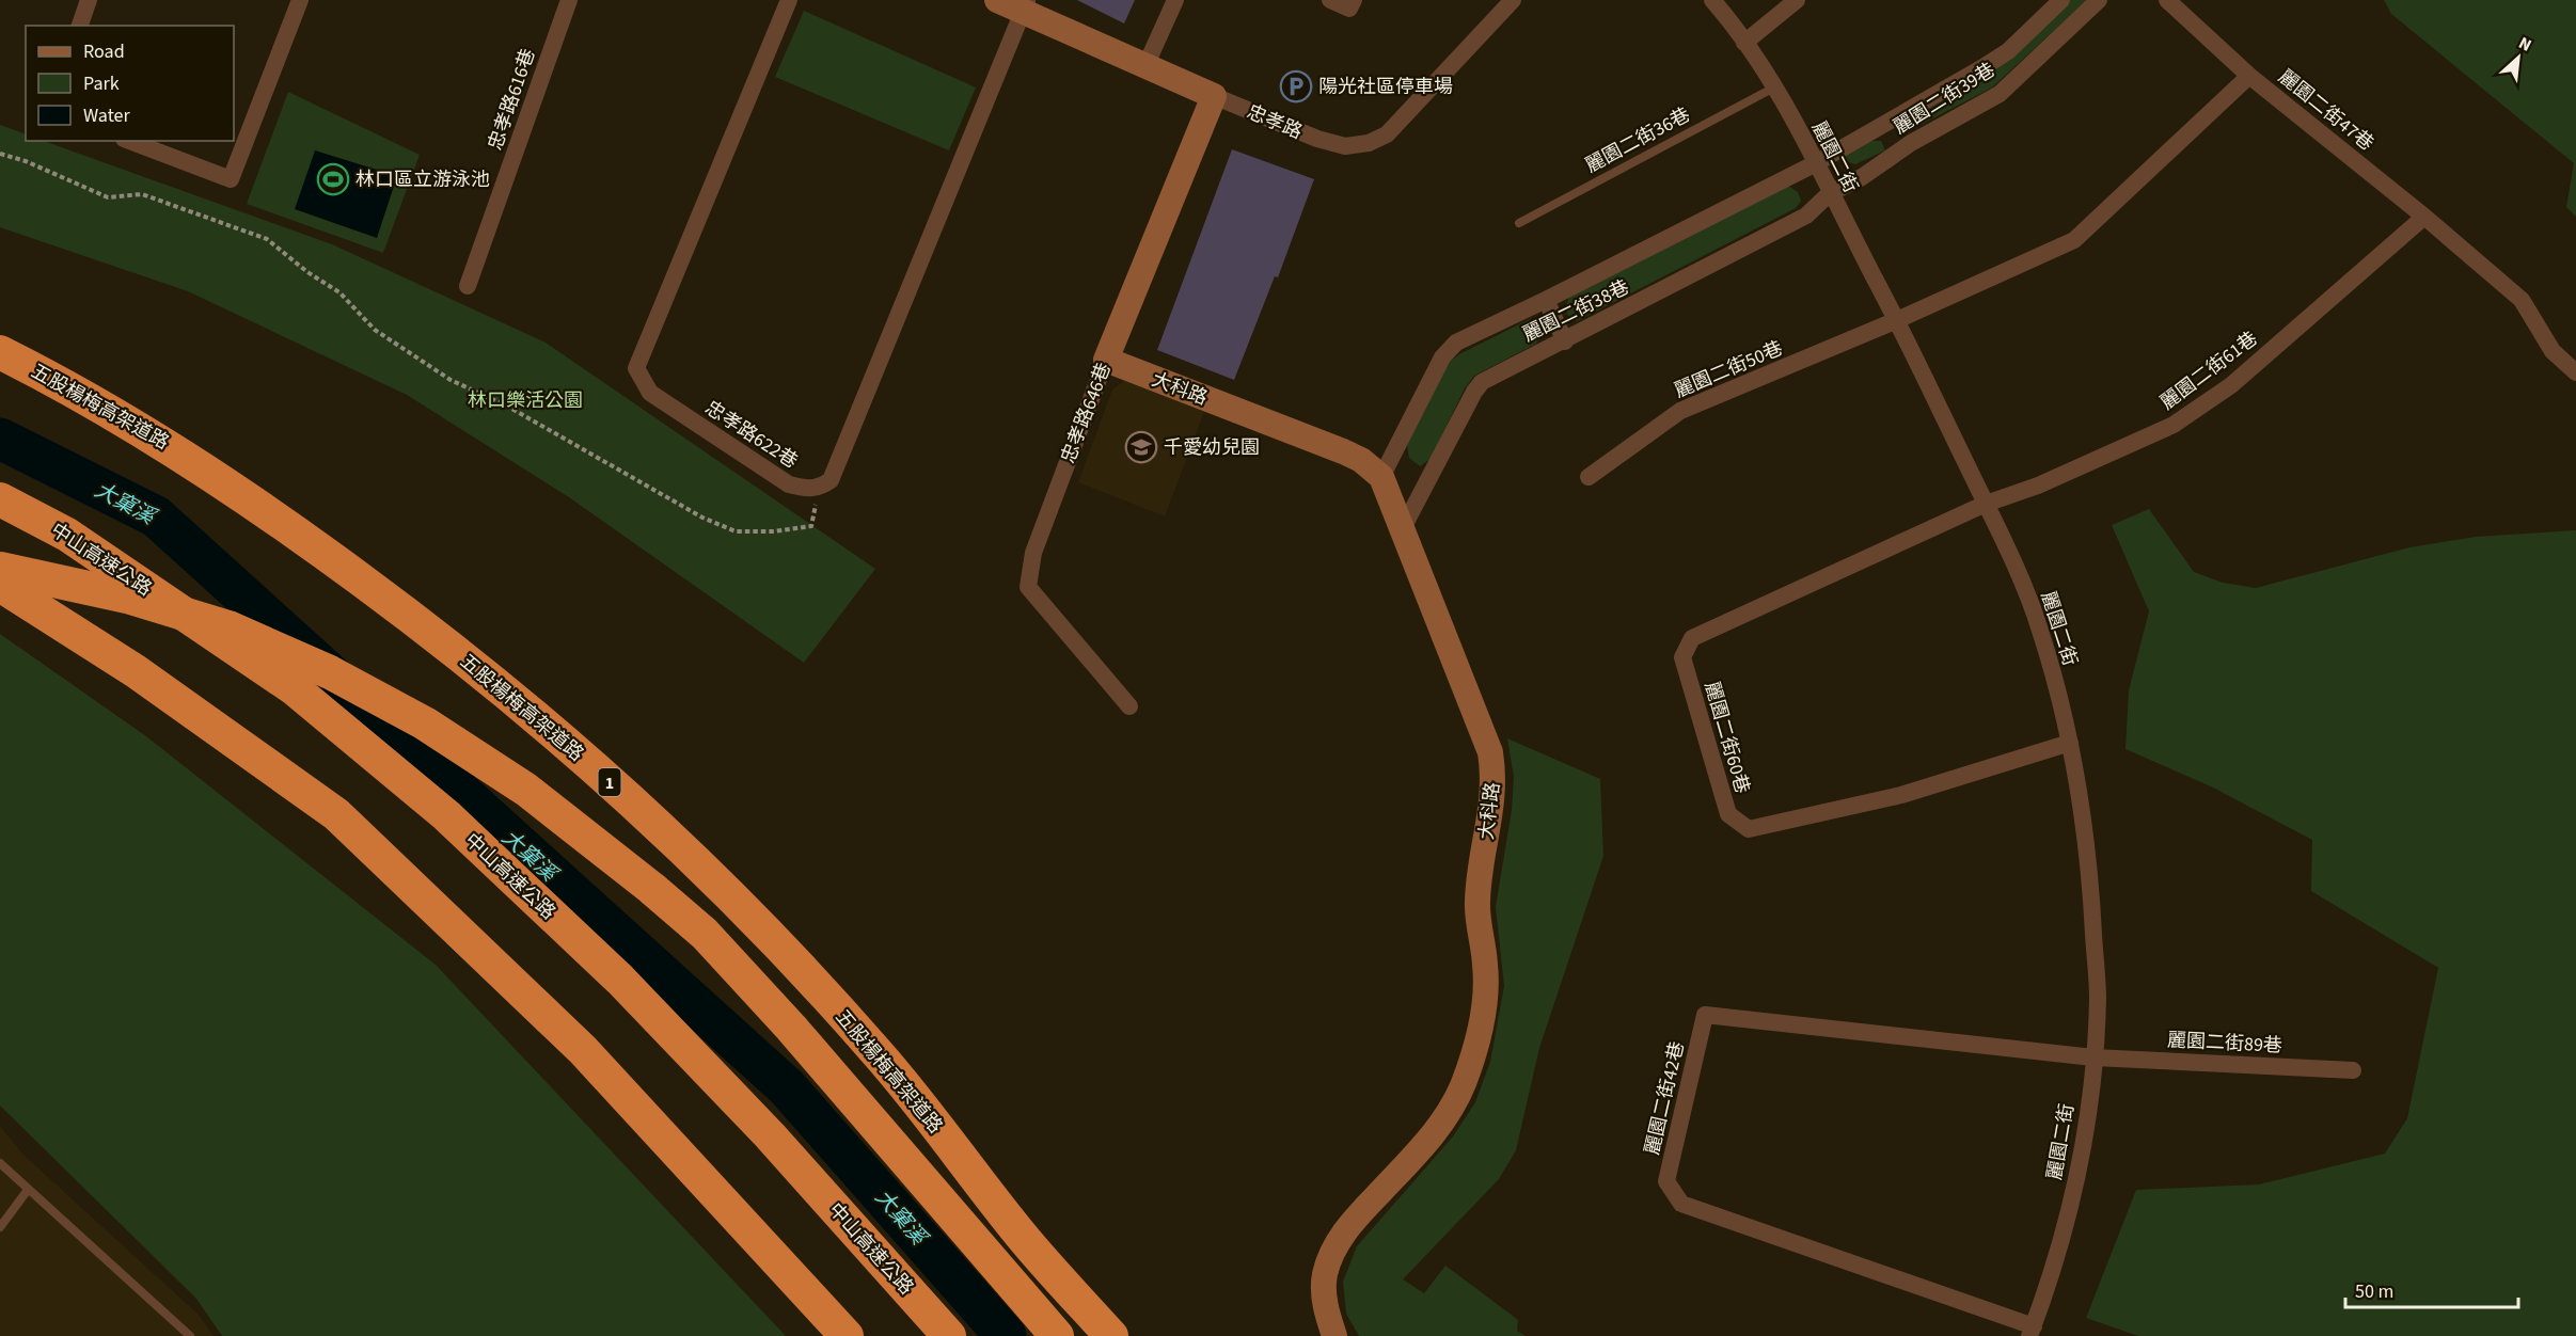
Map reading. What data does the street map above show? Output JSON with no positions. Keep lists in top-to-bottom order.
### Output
{
  "streets": {
    "highway": ["五股楊梅高架道路", "中山高速公路", "1"],
    "street": [
      "麗園二街39巷",
      "忠孝路616巷",
      "麗園二街47巷",
      "忠孝路",
      "麗園二街",
      "麗園二街38巷",
      "麗園二街50巷",
      "麗園二街61巷",
      "大科路",
      "忠孝路646巷",
      "忠孝路622巷",
      "麗園二街60巷",
      "麗園二街89巷",
      "麗園二街42巷"
    ],
    "lane": ["麗園二街36巷"]
  },
  "crossings": [
    ["麗園二街39巷", "麗園二街"],
    ["麗園二街39巷", "麗園二街38巷"],
    ["麗園二街47巷", "麗園二街"],
    ["麗園二街47巷", "麗園二街50巷"],
    ["麗園二街47巷", "麗園二街61巷"],
    ["忠孝路", "忠孝路646巷"],
    ["麗園二街36巷", "麗園二街"],
    ["麗園二街", "麗園二街38巷"],
    ["麗園二街", "麗園二街50巷"],
    ["麗園二街", "麗園二街61巷"],
    ["麗園二街", "麗園二街60巷"],
    ["麗園二街", "麗園二街89巷"],
    ["麗園二街", "麗園二街42巷"],
    ["麗園二街38巷", "大科路"],
    ["麗園二街61巷", "麗園二街60巷"],
    ["大科路", "忠孝路646巷"],
    ["麗園二街89巷", "麗園二街42巷"]
  ],
  "water": ["大窠溪"],
  "parks": ["林口樂活公園"],
  "places": {
    "parking": ["陽光社區停車場"],
    "sports": ["林口區立游泳池"],
    "school or university": ["千愛幼兒園"]
  },
  "legend": ["Road", "Park", "Water"],
  "scale_bar": "50 m",
  "north": "top right"
}
